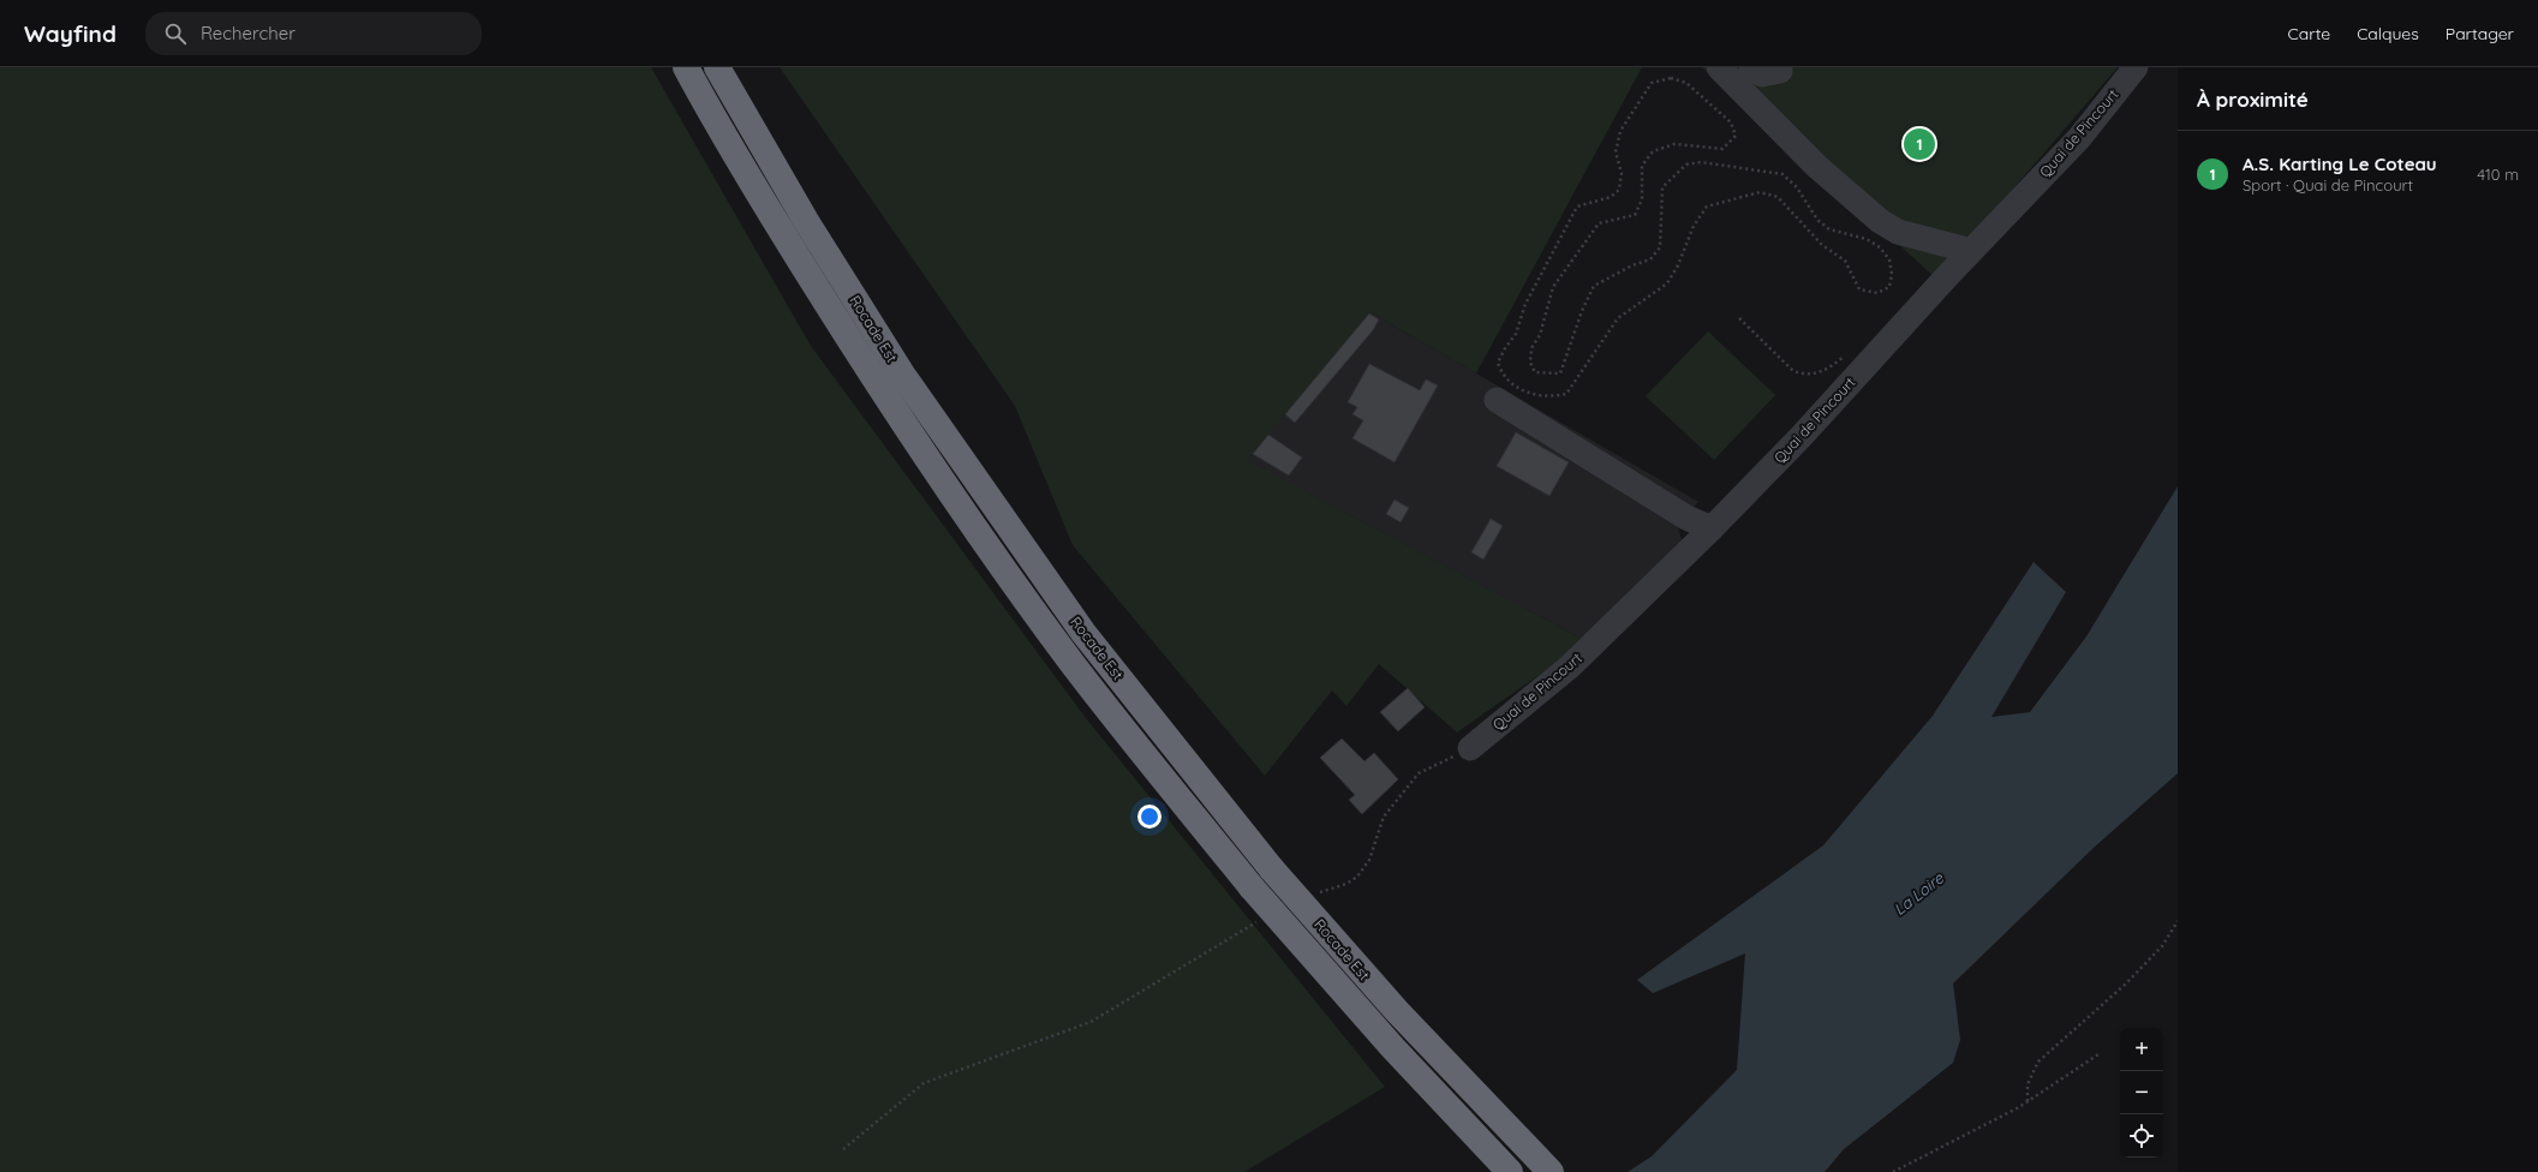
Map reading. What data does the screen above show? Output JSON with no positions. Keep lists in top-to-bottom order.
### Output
{
  "streets": {
    "highway": ["Rocade Est"],
    "street": ["Quai de Pincourt"]
  },
  "water": ["La Loire"],
  "page": {
    "header": "Wayfind",
    "search": "Rechercher",
    "nav": ["Carte", "Calques", "Partager"],
    "heading": "À proximité",
    "pins": "1",
    "list": [
      {
        "mark": "1",
        "name": "A.S. Karting Le Coteau",
        "note": "Sport · Quai de Pincourt",
        "value": "410 m"
      }
    ],
    "map_buttons": ["+", "−"]
  }
}
